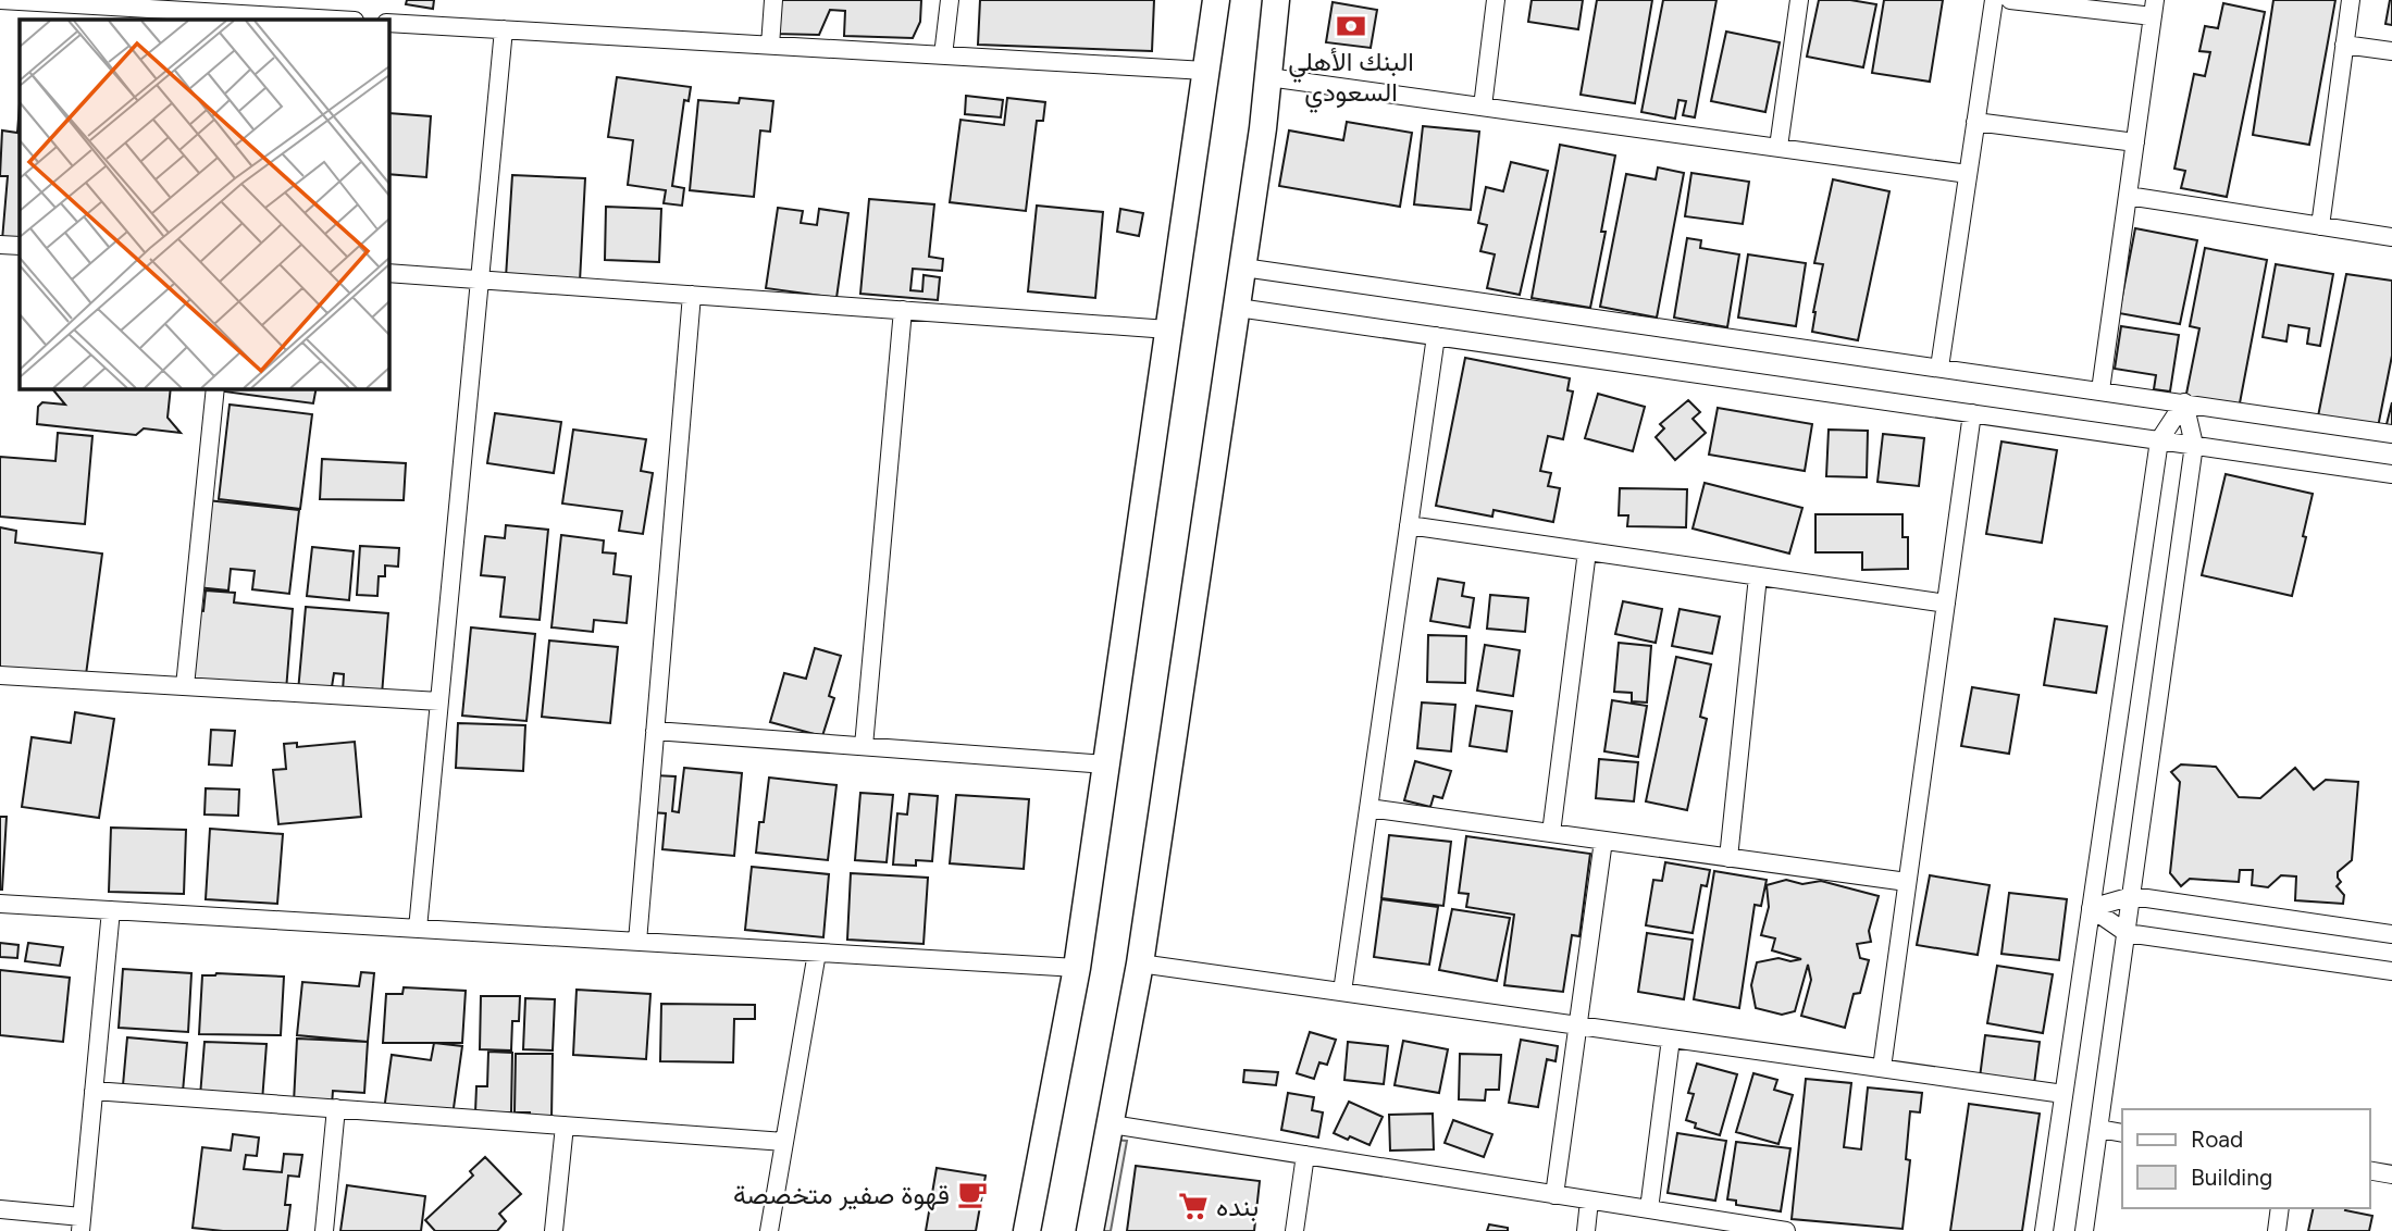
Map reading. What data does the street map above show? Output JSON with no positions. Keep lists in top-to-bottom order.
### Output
{
  "places": {
    "bank": ["البنك الأهلي السعودي"],
    "cafe": ["قهوة صفير متخصصة"],
    "supermarket": ["بنده"]
  },
  "legend": ["Road", "Building"]
}
